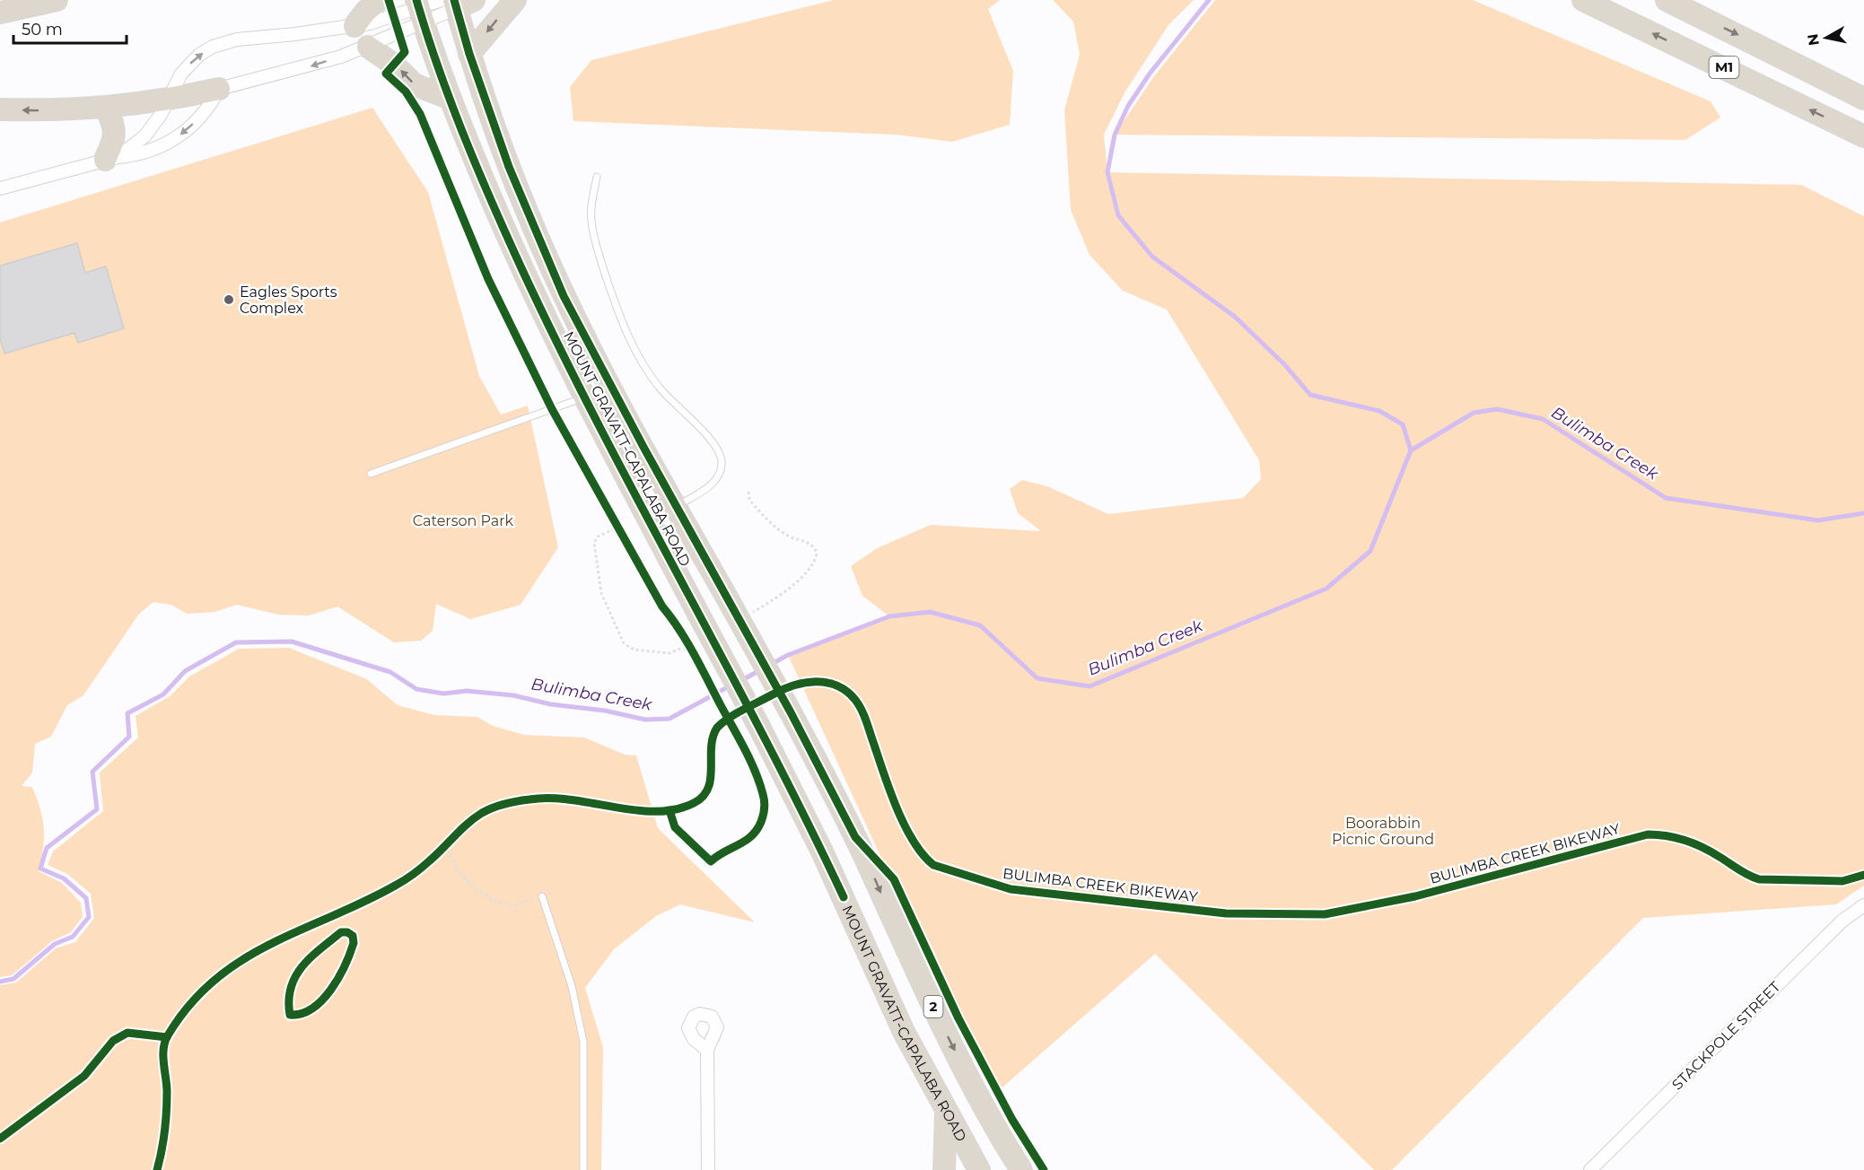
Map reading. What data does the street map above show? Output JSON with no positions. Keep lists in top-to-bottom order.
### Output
{
  "streets": {
    "highway": ["M1", "MOUNT GRAVATT-CAPALABA ROAD", "2"],
    "street": ["STACKPOLE STREET"],
    "cycle path": ["BULIMBA CREEK BIKEWAY"]
  },
  "water": ["Bulimba Creek"],
  "parks": ["Caterson Park", "Boorabbin Picnic Ground"],
  "places": ["Eagles Sports Complex"],
  "scale_bar": "50 m",
  "north": "left"
}
